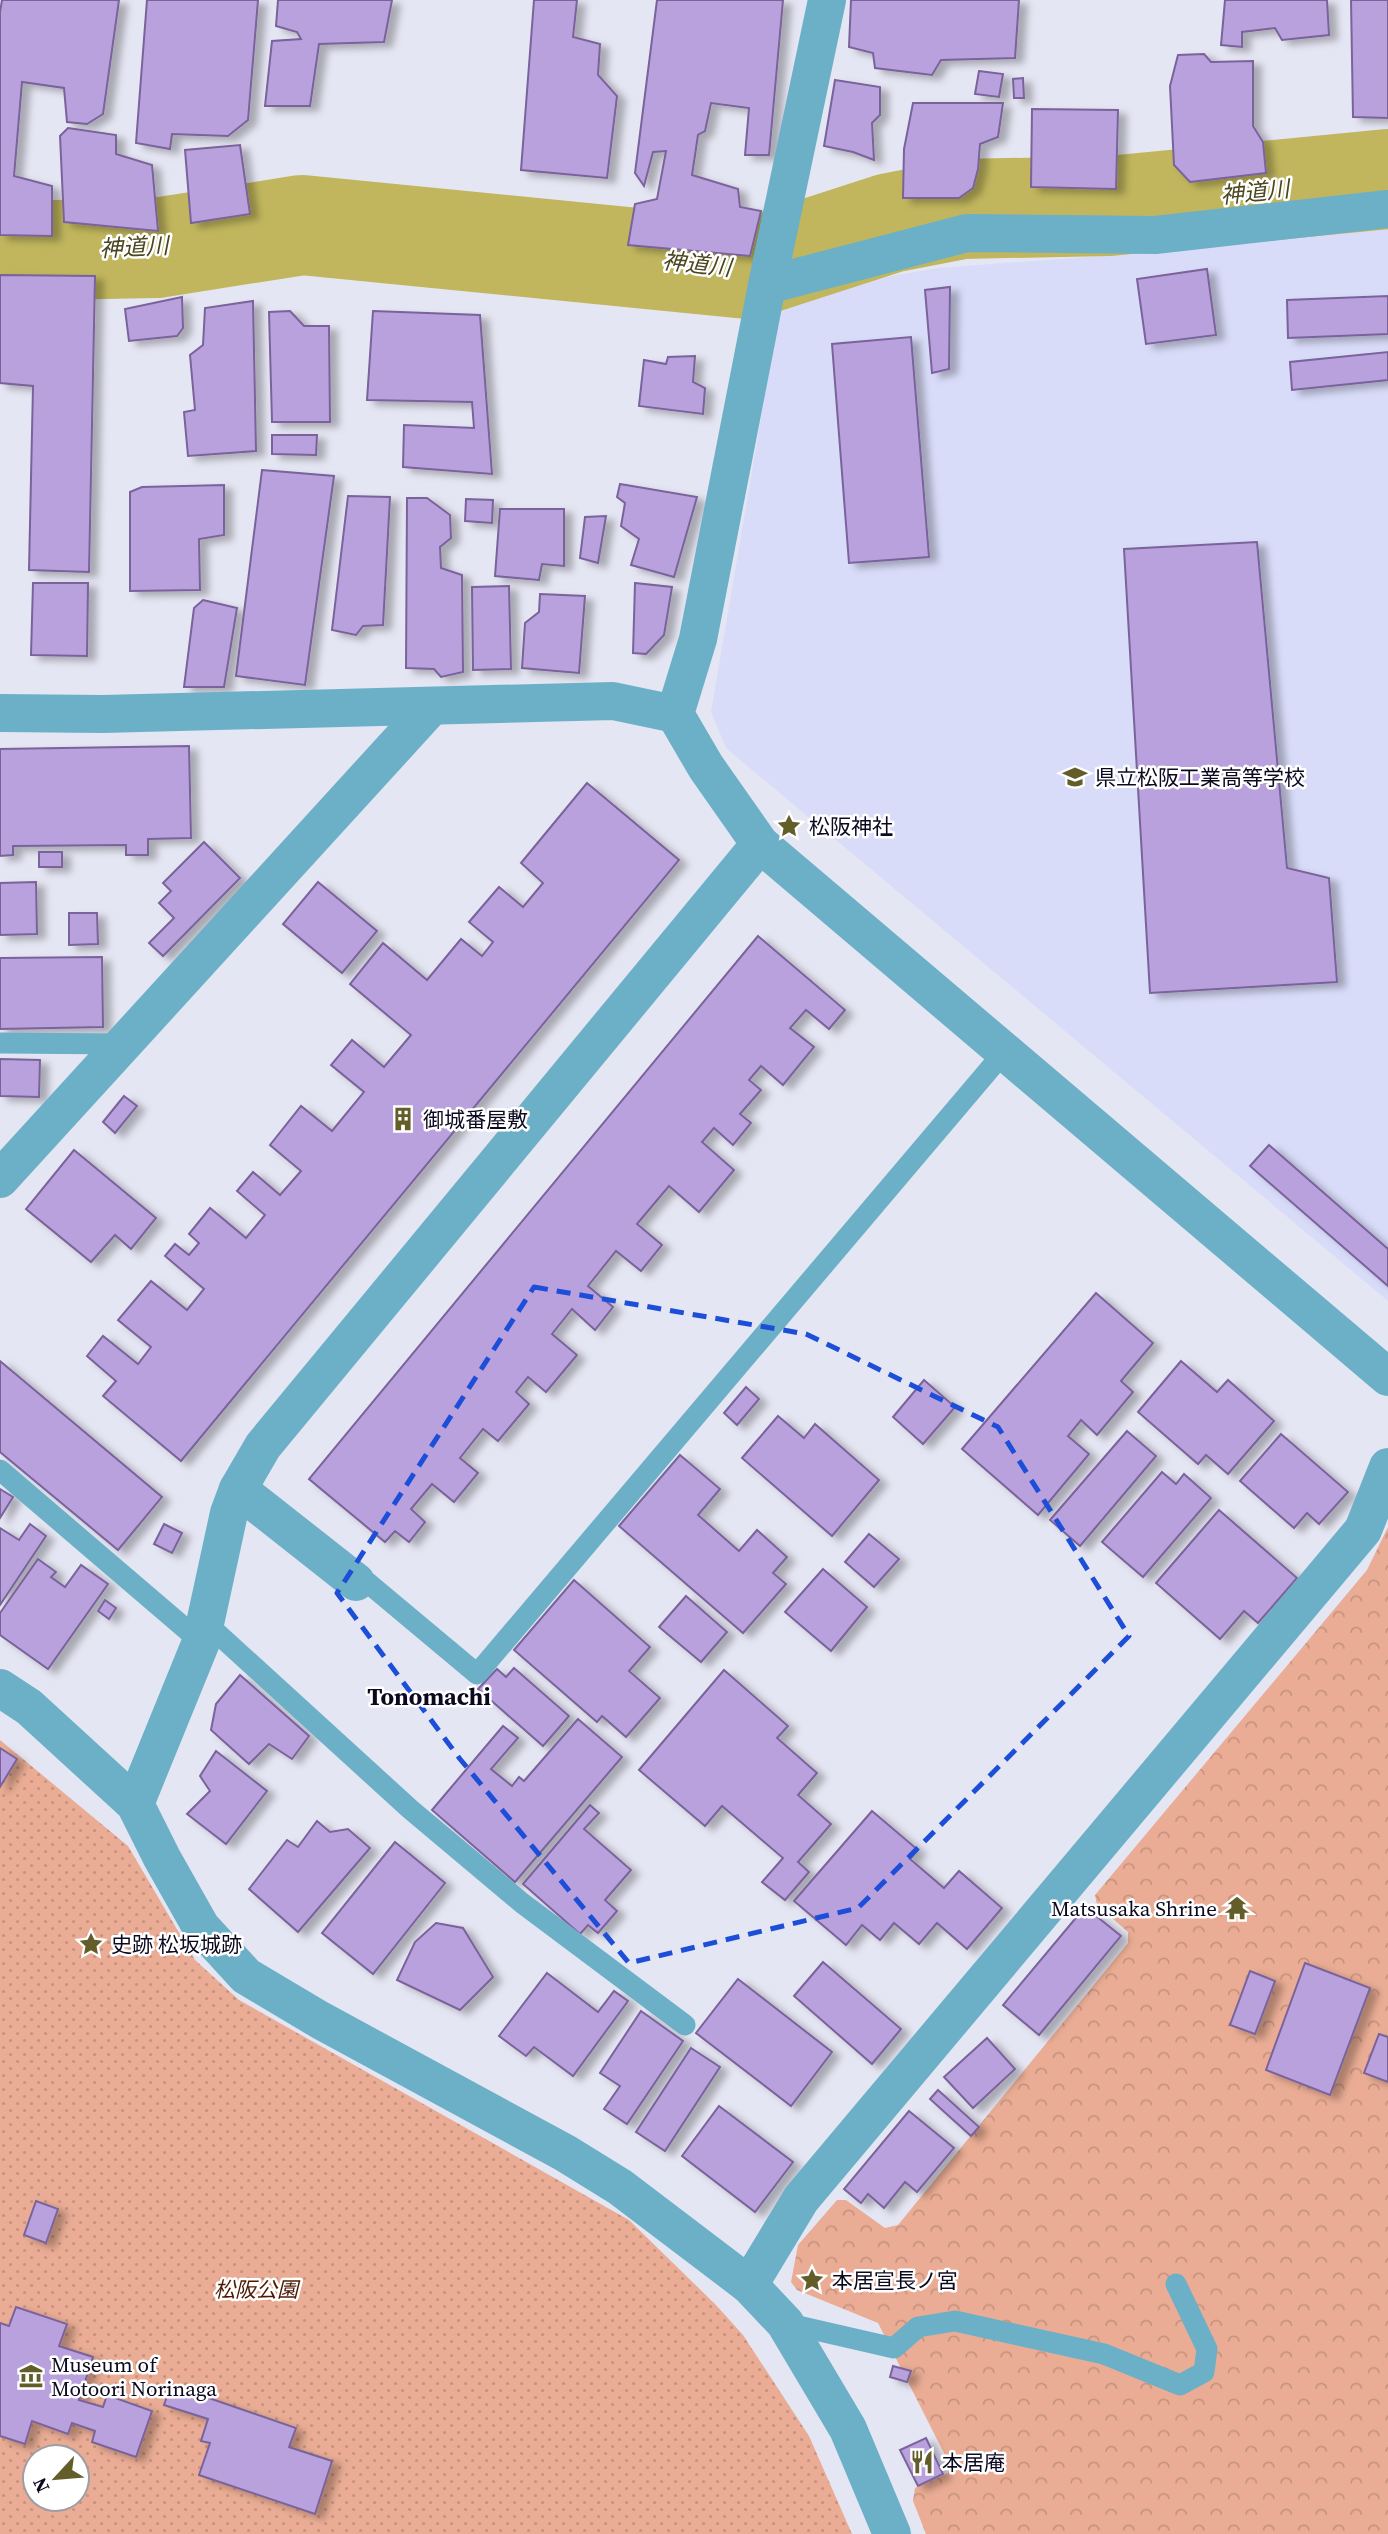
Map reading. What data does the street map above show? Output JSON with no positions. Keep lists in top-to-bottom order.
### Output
{
  "districts": ["Tonomachi"],
  "water": ["神道川"],
  "parks": ["松阪公園"],
  "places": {
    "school or university": ["県立松阪工業高等学校"],
    "place": ["松阪神社", "史跡 松坂城跡", "本居宣長ノ宮"],
    "building": ["御城番屋敷"],
    "temple": ["Matsusaka Shrine"],
    "museum": ["Museum of Motoori Norinaga"],
    "restaurant": ["本居庵"]
  },
  "north": "bottom left"
}
